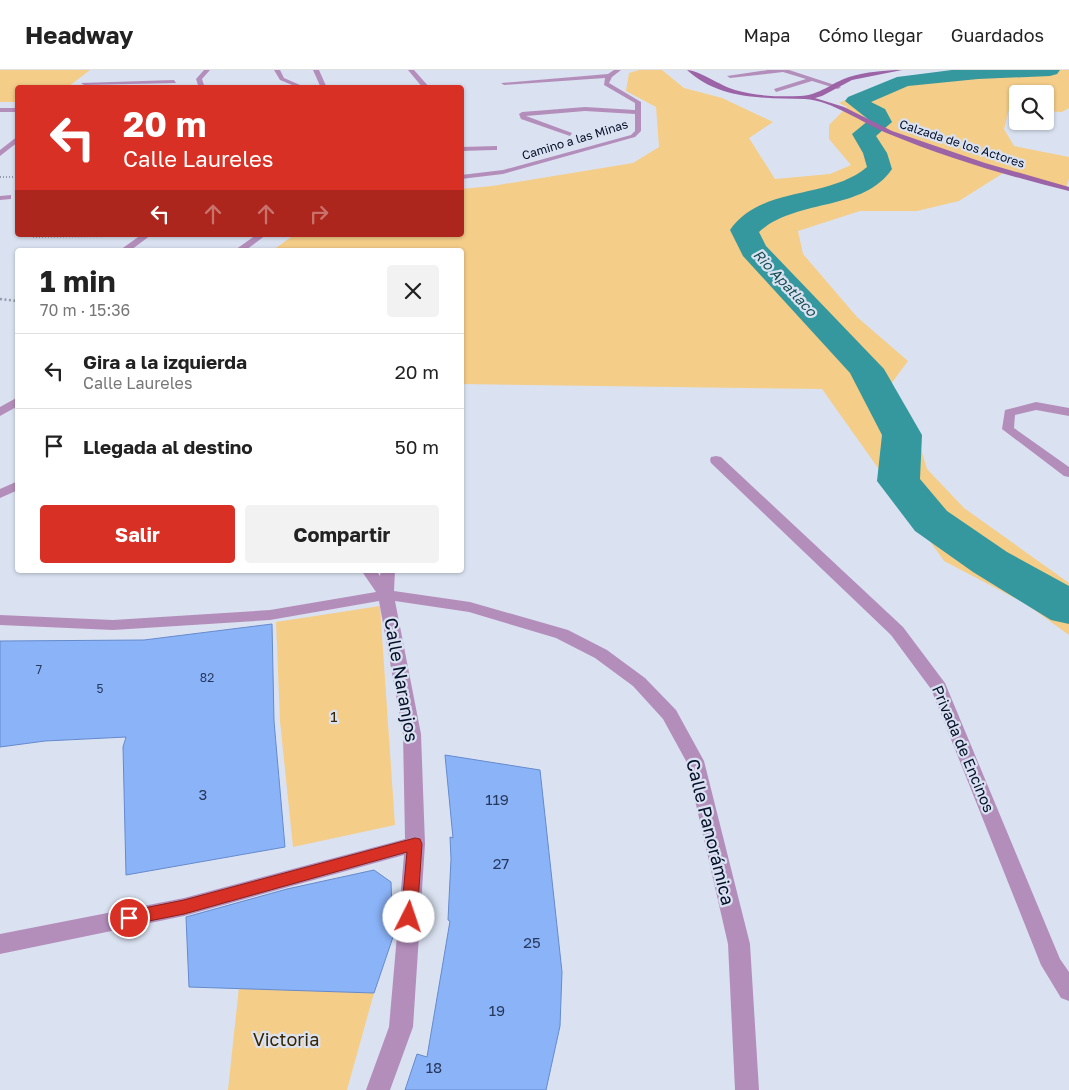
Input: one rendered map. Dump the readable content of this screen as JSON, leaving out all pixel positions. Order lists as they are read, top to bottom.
{
  "streets": {
    "main road": ["Calzada de los Actores"],
    "street": [
      "Camino a las Minas",
      "Calle Naranjos",
      "Privada de Encinos",
      "Calle Panorámica"
    ]
  },
  "crossings": [
    ["Calle Naranjos", "Calle Panorámica"]
  ],
  "water": ["Rio Apatlaco"],
  "parks": ["1", "Victoria"],
  "house_numbers": [
    "7",
    "82",
    "5",
    "3",
    "119",
    "27",
    "25",
    "19",
    "18"
  ],
  "page": {
    "header": "Headway",
    "nav": ["Mapa", "Cómo llegar", "Guardados"],
    "turn": ["20 m", "Calle Laureles"],
    "heading": ["1 min", "70 m · 15:36"],
    "list": [
      {
        "name": "Gira a la izquierda",
        "note": "Calle Laureles",
        "value": "20 m"
      },
      {
        "name": "Llegada al destino",
        "value": "50 m"
      }
    ],
    "buttons": ["Salir", "Compartir"]
  }
}
